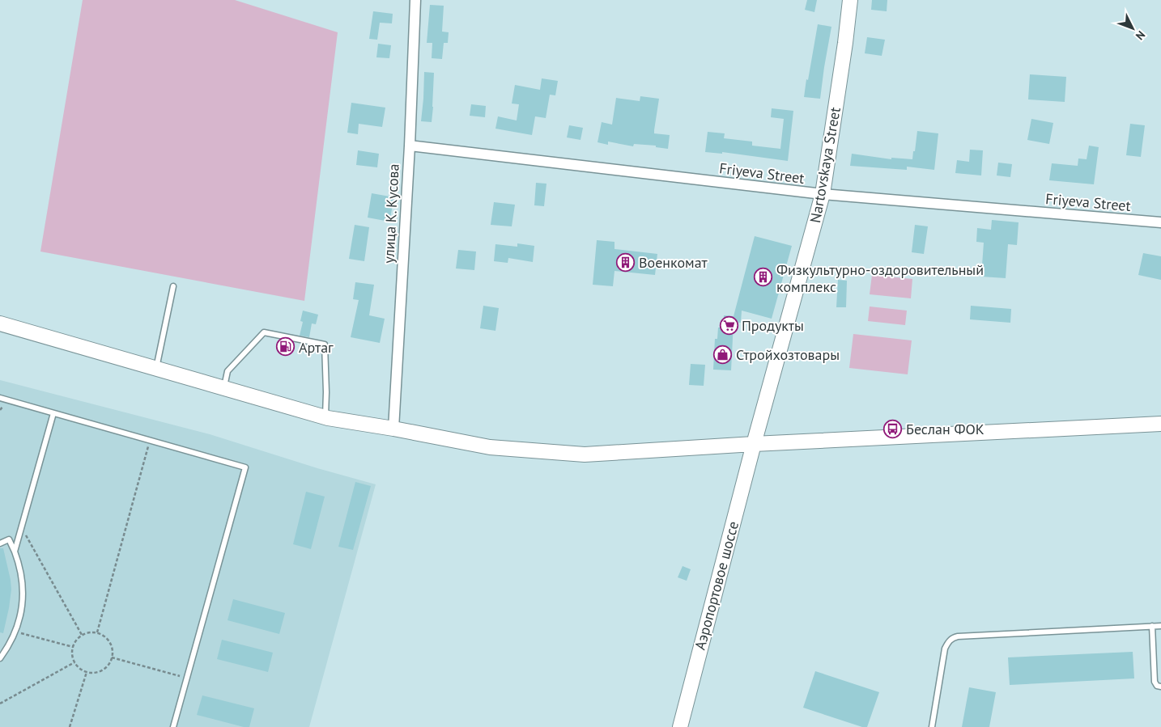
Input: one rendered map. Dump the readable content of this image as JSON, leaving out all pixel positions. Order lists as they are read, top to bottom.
{
  "streets": {
    "main road": ["Nartovskaya Street", "Аэропортовое шоссе"],
    "street": ["Friyeva Street", "улица К. Кусова"]
  },
  "crossings": [
    ["Nartovskaya Street", "Friyeva Street"],
    ["Nartovskaya Street", "Аэропортовое шоссе"],
    ["Friyeva Street", "улица К. Кусова"]
  ],
  "places": {
    "building": ["Военкомат", "Физкультурно-оздоровительный комплекс"],
    "supermarket": ["Продукты"],
    "fuel station": ["Артаг"],
    "shop": ["Стройхозтовары"],
    "bus stop": ["Беслан ФОК"]
  },
  "north": "bottom right"
}
